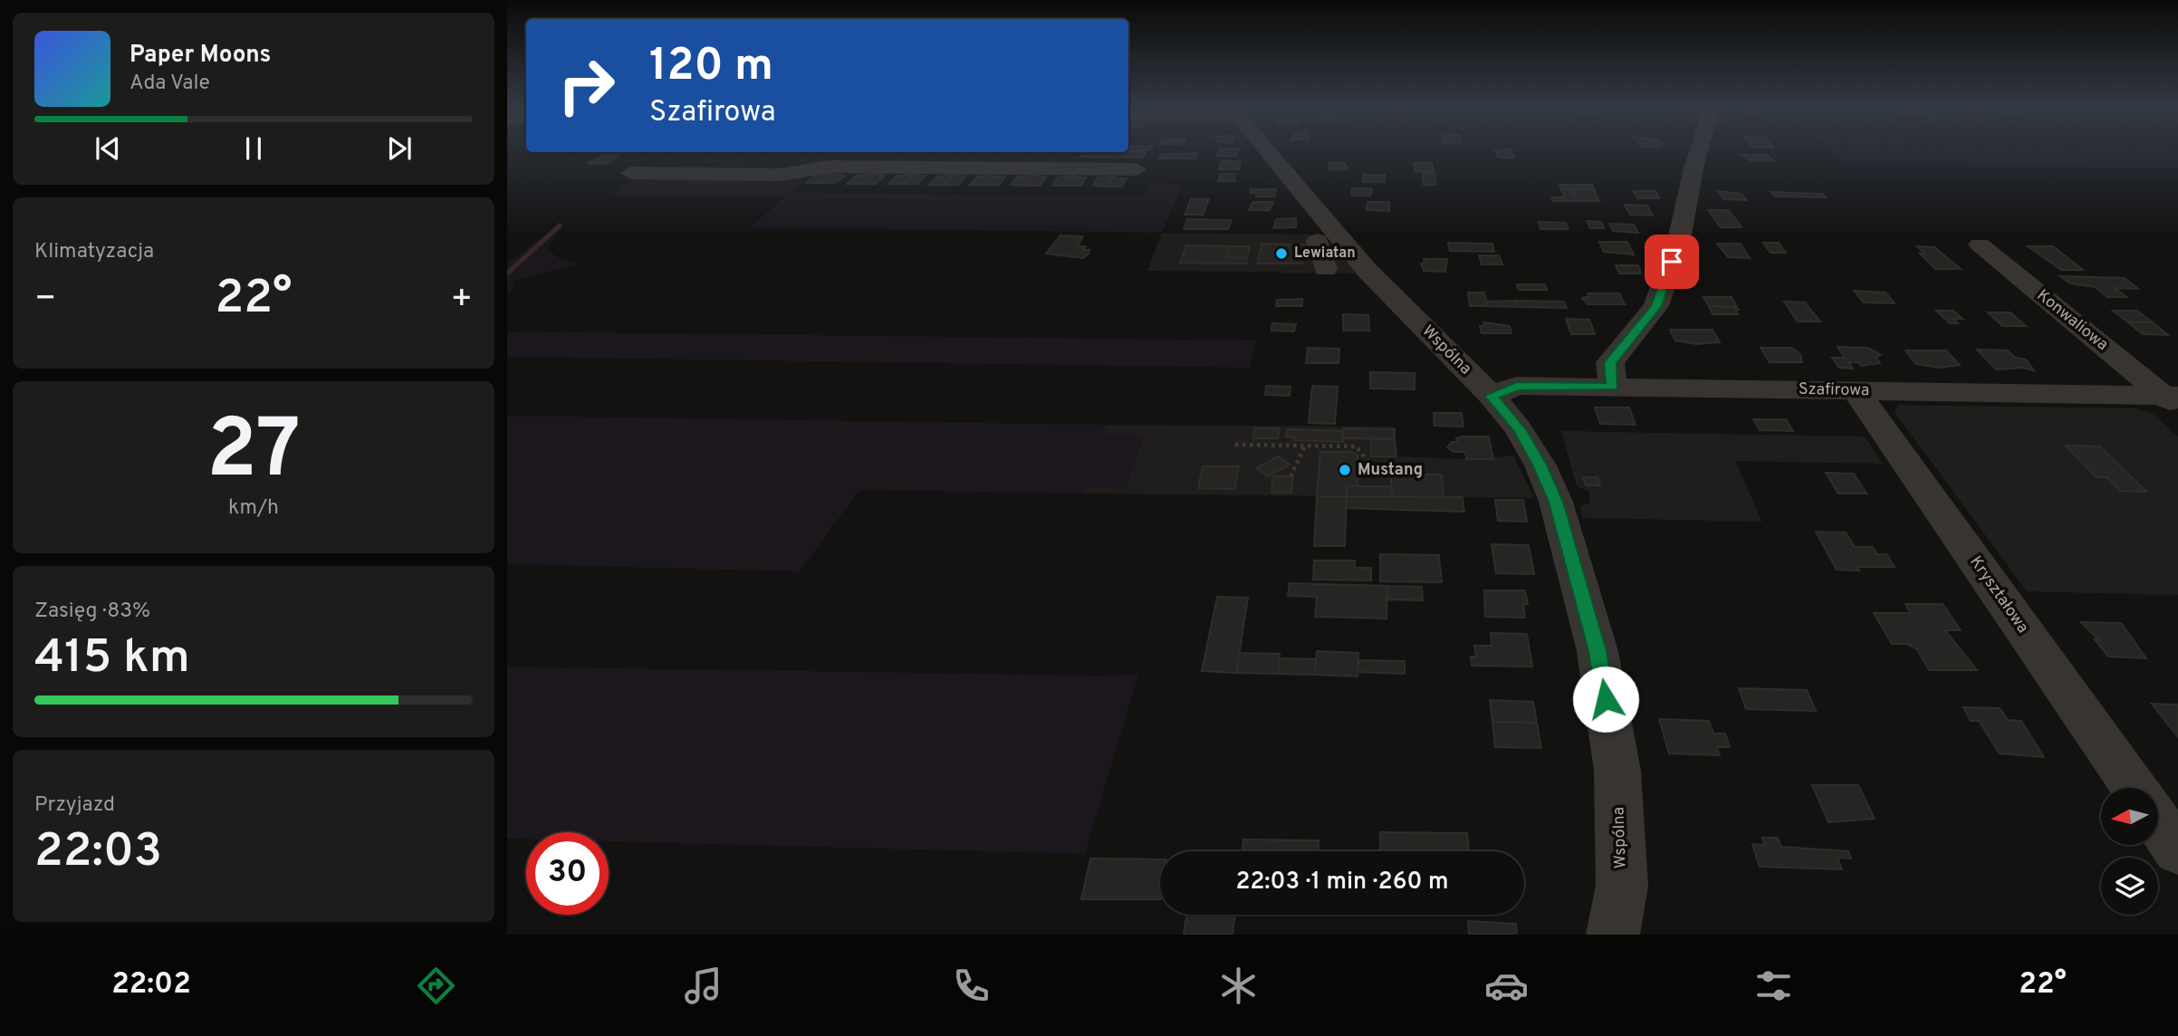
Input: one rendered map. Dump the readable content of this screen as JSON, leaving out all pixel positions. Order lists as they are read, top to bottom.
{
  "streets": {
    "street": [
      "Konwaliowa",
      "Wspólna",
      "Szafirowa",
      "Kryształowa"
    ]
  },
  "crossings": [
    ["Konwaliowa", "Szafirowa"],
    ["Wspólna", "Szafirowa"],
    ["Szafirowa", "Kryształowa"]
  ],
  "places": ["Lewiatan", "Mustang"],
  "north": "left",
  "page": {
    "turn": ["120 m", "Szafirowa"],
    "song": ["Paper Moons", "Ada Vale"],
    "tile": [
      "Klimatyzacja",
      ["27", "km/h"],
      ["Zasięg · 83%", "415 km"],
      ["Przyjazd", "22:03"]
    ],
    "heat": ["−", "22°", "+"],
    "limit": "30",
    "trip": "22:03 · 1 min · 260 m",
    "tabs": ["22:02", "22°"]
  }
}
